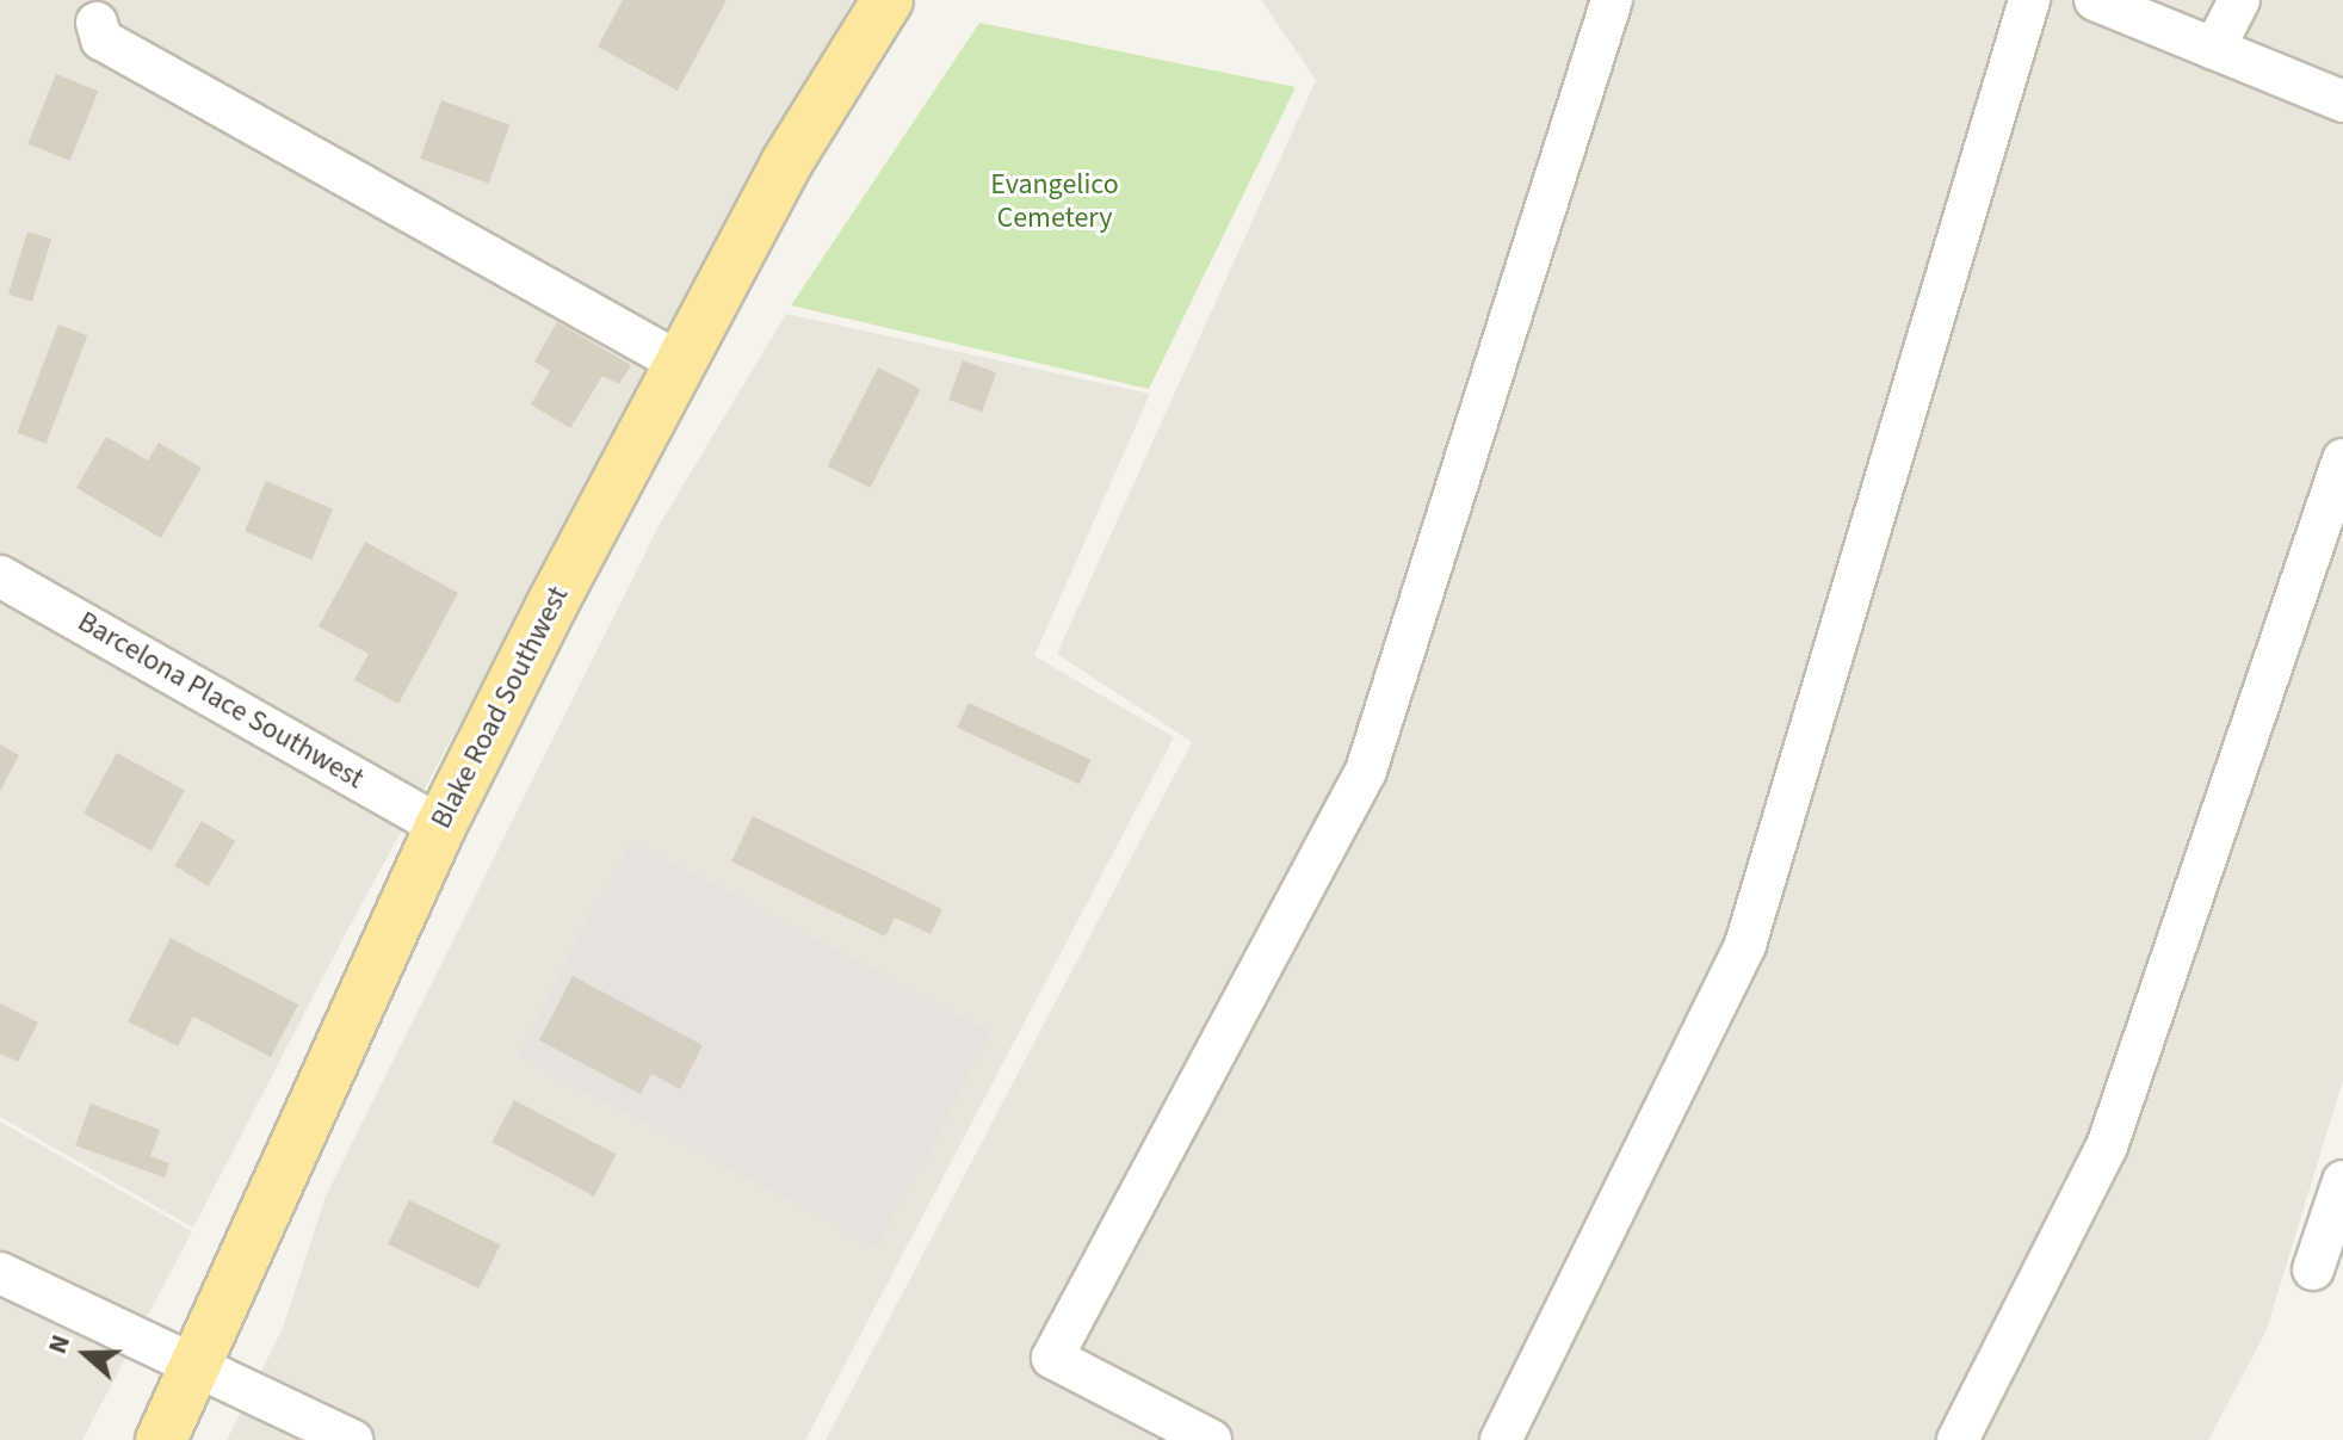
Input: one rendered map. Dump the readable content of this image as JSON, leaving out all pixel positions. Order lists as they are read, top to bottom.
{
  "streets": {
    "main road": ["Blake Road Southwest"],
    "street": ["Barcelona Place Southwest"]
  },
  "crossings": [
    ["Barcelona Place Southwest", "Blake Road Southwest"]
  ],
  "parks": ["Evangelico Cemetery"],
  "north": "left"
}
